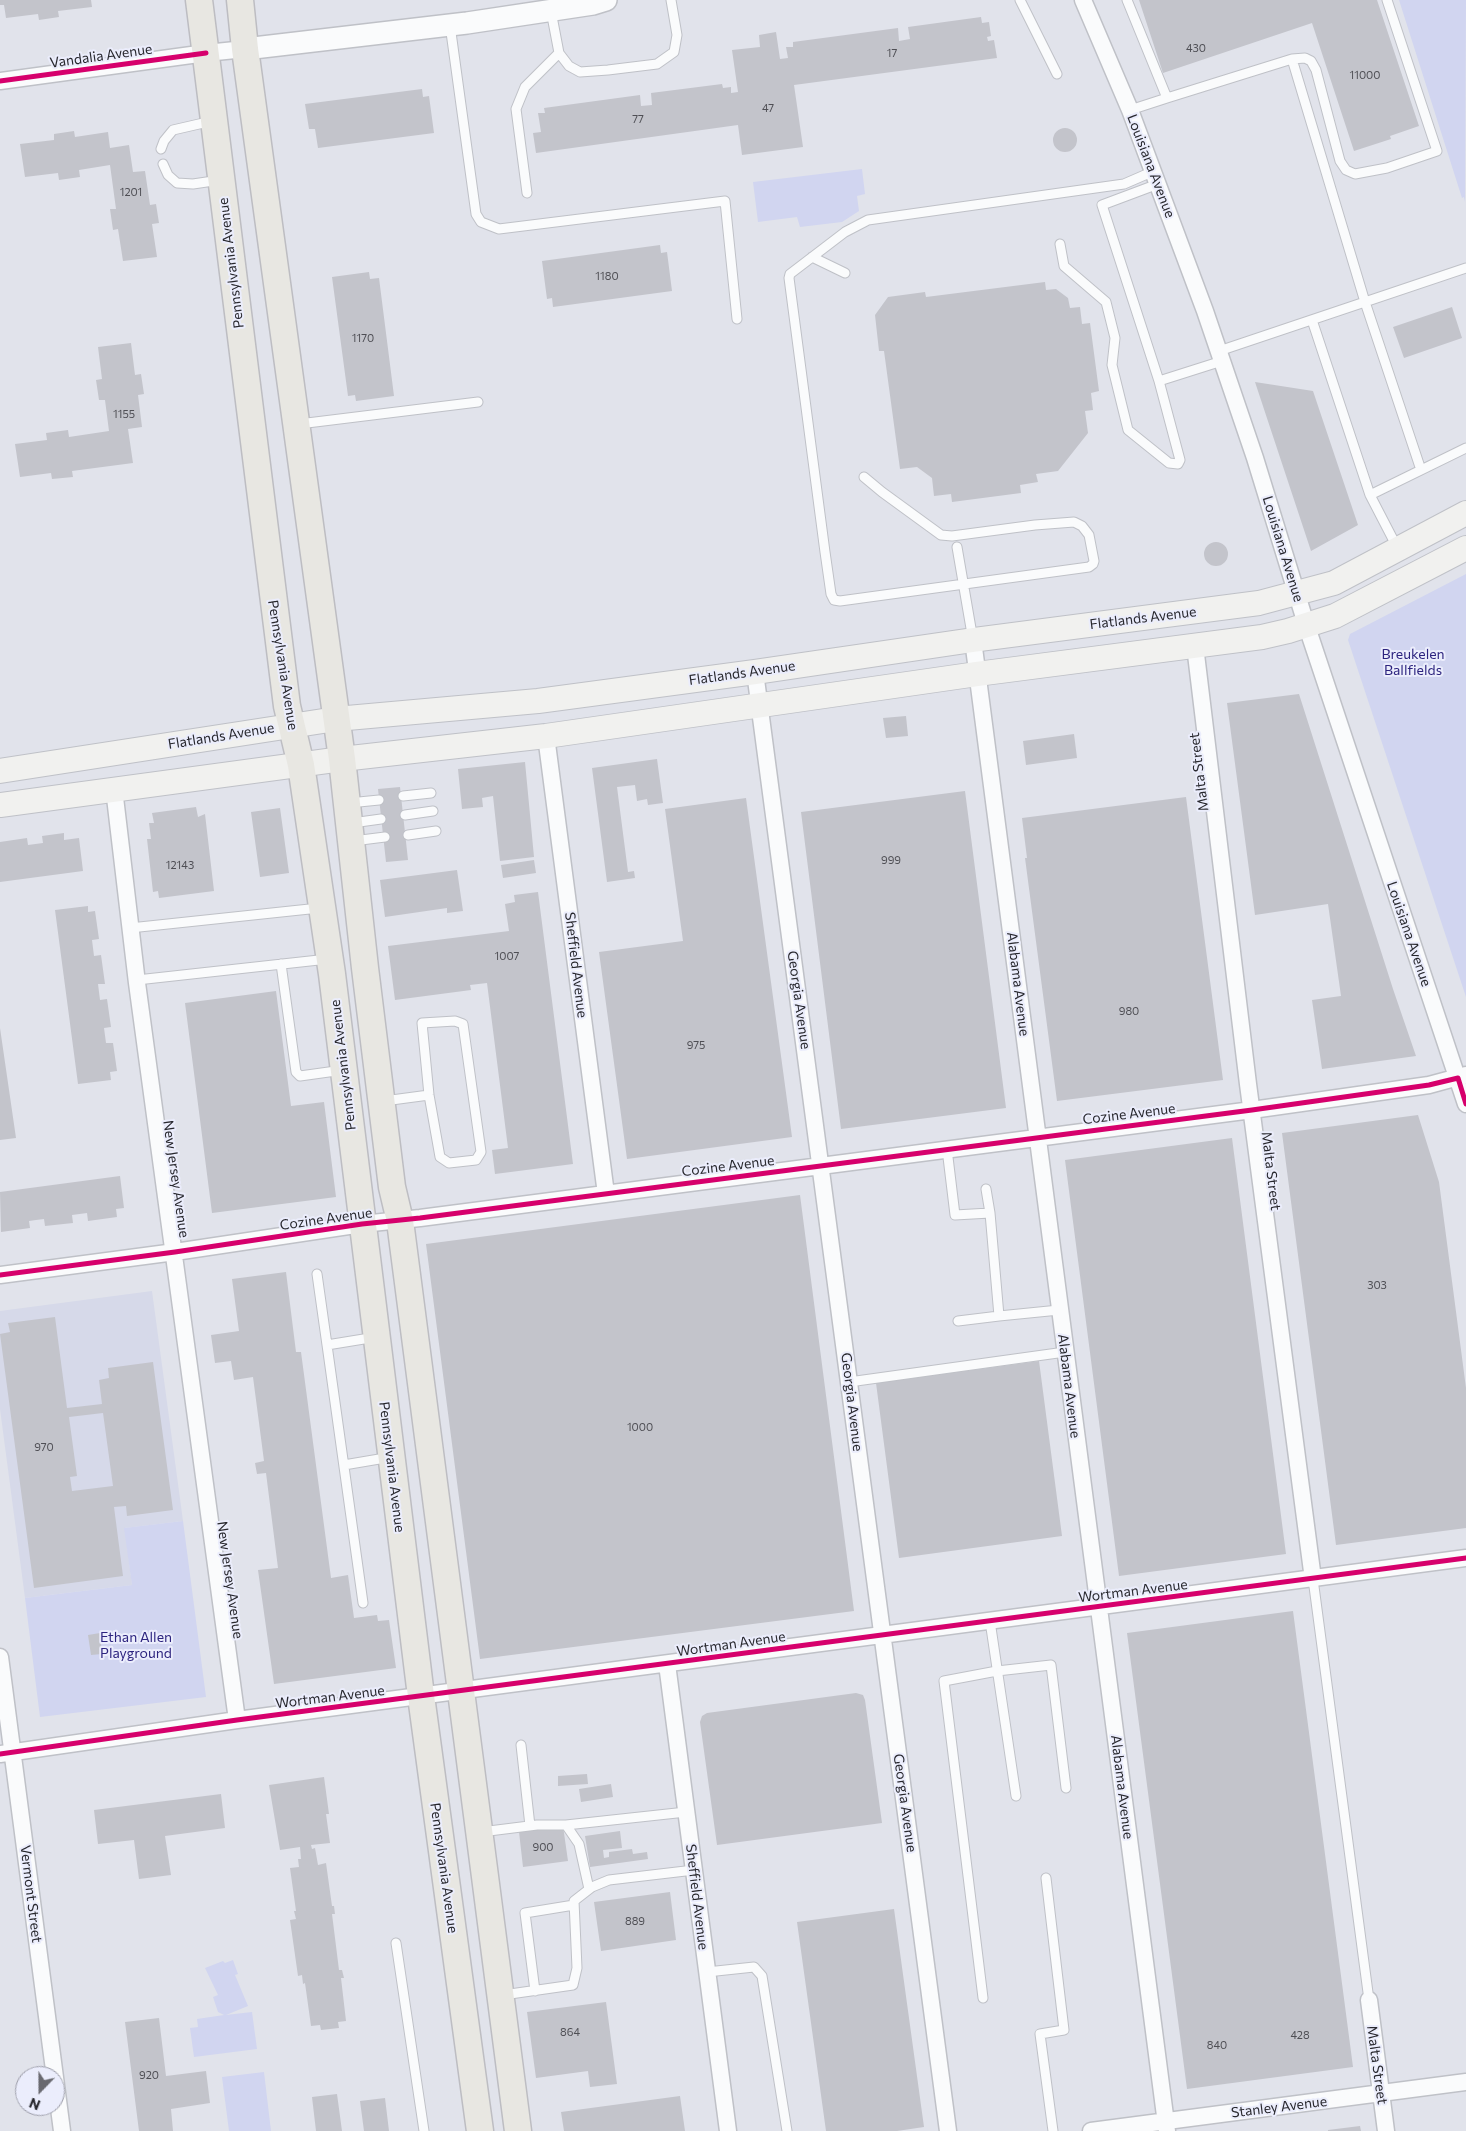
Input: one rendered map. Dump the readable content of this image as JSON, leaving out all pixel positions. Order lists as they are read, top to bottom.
{
  "streets": {
    "main road": ["Pennsylvania Avenue", "Flatlands Avenue"],
    "street": [
      "Vandalia Avenue",
      "Louisiana Avenue",
      "Malta Street",
      "Sheffield Avenue",
      "Alabama Avenue",
      "Georgia Avenue",
      "Cozine Avenue",
      "New Jersey Avenue",
      "Wortman Avenue",
      "Vermont Street",
      "Stanley Avenue"
    ]
  },
  "crossings": [
    ["Vandalia Avenue", "Pennsylvania Avenue"],
    ["Louisiana Avenue", "Flatlands Avenue"],
    ["Louisiana Avenue", "Cozine Avenue"],
    ["Pennsylvania Avenue", "Flatlands Avenue"],
    ["Pennsylvania Avenue", "Cozine Avenue"],
    ["Pennsylvania Avenue", "Wortman Avenue"],
    ["Flatlands Avenue", "Alabama Avenue"],
    ["Flatlands Avenue", "Georgia Avenue"],
    ["Malta Street", "Cozine Avenue"],
    ["Malta Street", "Wortman Avenue"],
    ["Malta Street", "Stanley Avenue"],
    ["Sheffield Avenue", "Cozine Avenue"],
    ["Sheffield Avenue", "Wortman Avenue"],
    ["Alabama Avenue", "Cozine Avenue"],
    ["Alabama Avenue", "Wortman Avenue"],
    ["Alabama Avenue", "Stanley Avenue"],
    ["Georgia Avenue", "Cozine Avenue"],
    ["Georgia Avenue", "Wortman Avenue"],
    ["Cozine Avenue", "New Jersey Avenue"],
    ["New Jersey Avenue", "Wortman Avenue"],
    ["Wortman Avenue", "Vermont Street"]
  ],
  "parks": ["Breukelen Ballfields", "Ethan Allen Playground"],
  "house_numbers": [
    "430",
    "17",
    "11000",
    "47",
    "77",
    "1201",
    "1180",
    "1170",
    "1155",
    "999",
    "12143",
    "1007",
    "980",
    "975",
    "303",
    "1000",
    "970",
    "900",
    "889",
    "864",
    "428",
    "840",
    "920"
  ],
  "north": "bottom"
}
